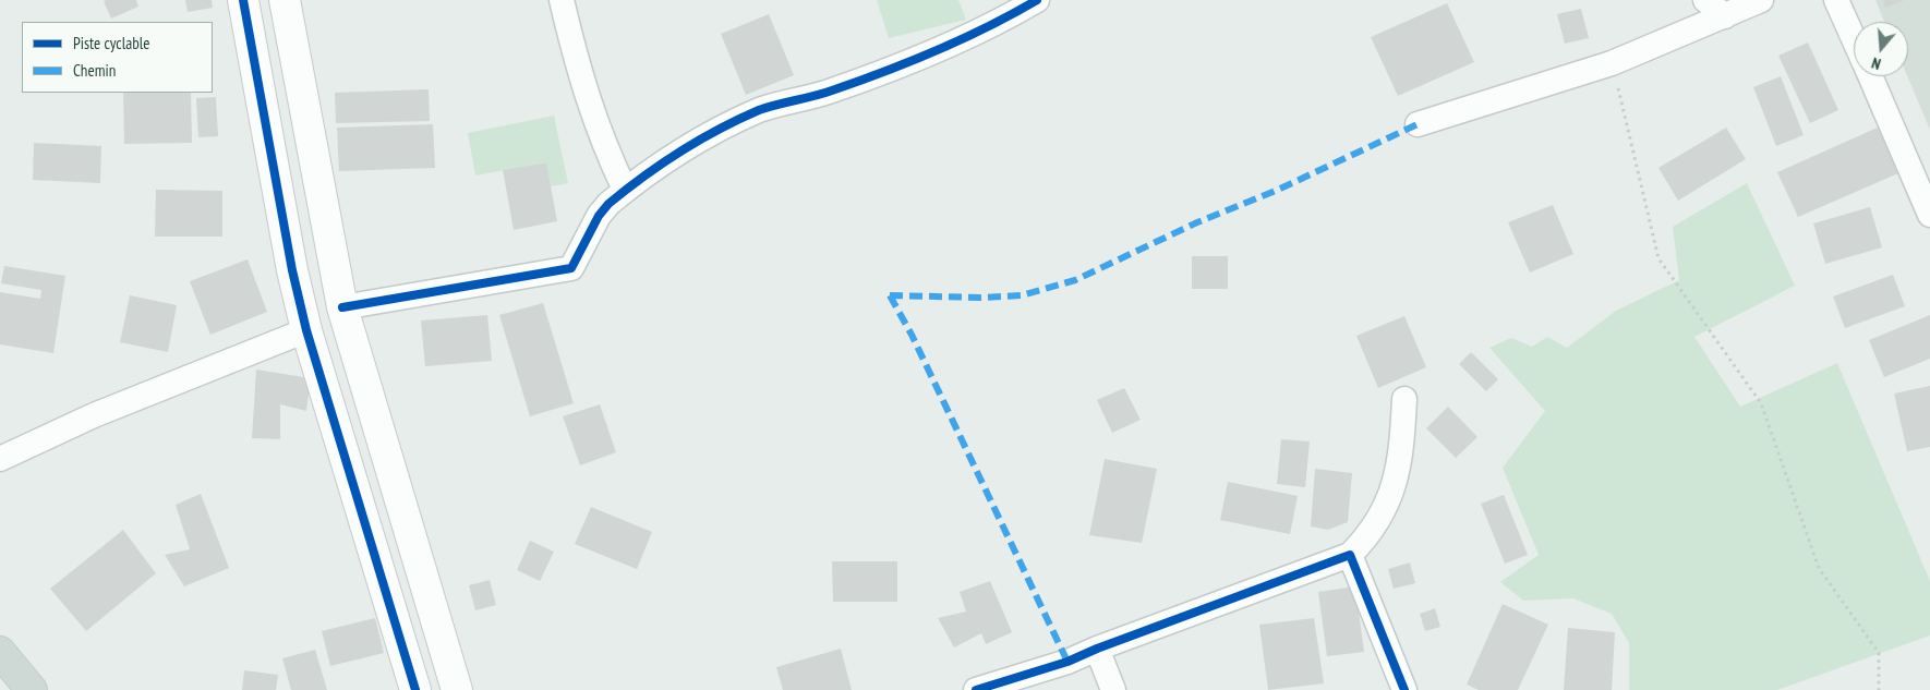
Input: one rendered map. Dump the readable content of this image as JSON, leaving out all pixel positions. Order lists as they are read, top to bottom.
{
  "legend": ["Piste cyclable", "Chemin"],
  "north": "bottom"
}
